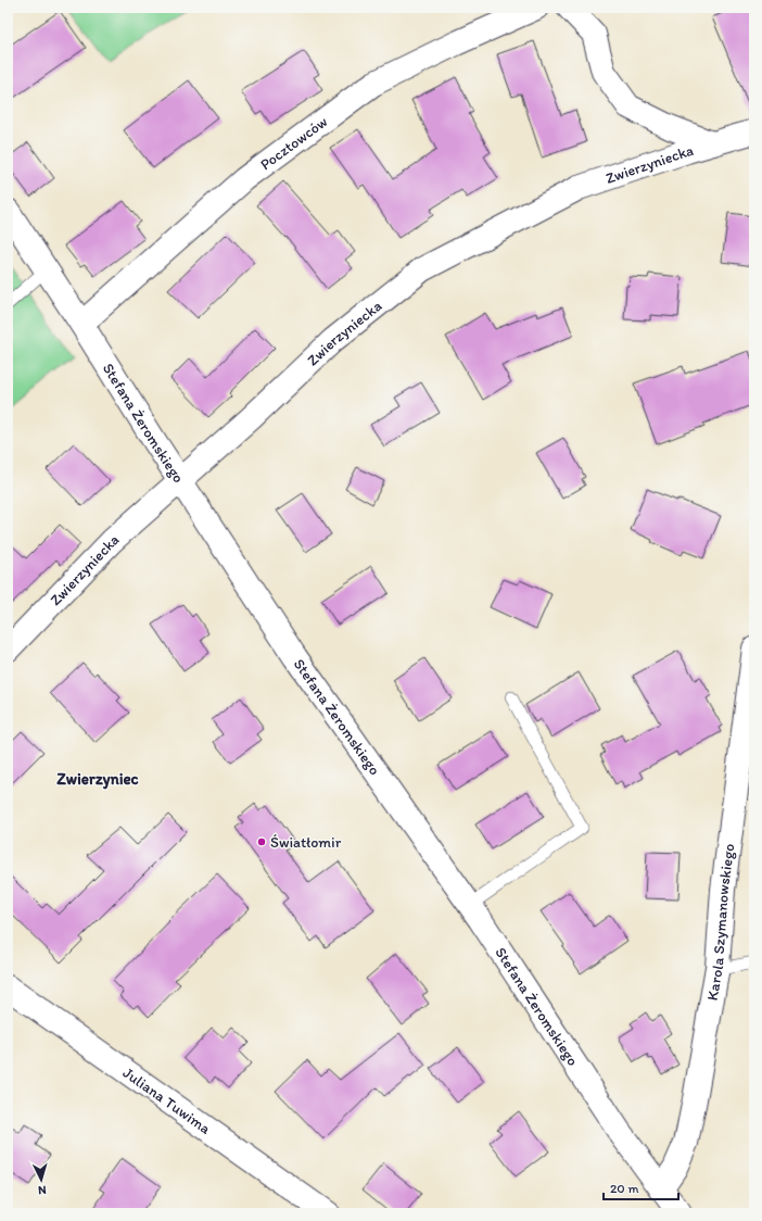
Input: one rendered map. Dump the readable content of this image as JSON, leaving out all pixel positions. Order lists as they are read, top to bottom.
{
  "streets": {
    "street": [
      "Pocztowców",
      "Zwierzyniecka",
      "Stefana Żeromskiego",
      "Karola Szymanowskiego",
      "Juliana Tuwima"
    ]
  },
  "crossings": [
    ["Pocztowców", "Stefana Żeromskiego"],
    ["Zwierzyniecka", "Stefana Żeromskiego"],
    ["Stefana Żeromskiego", "Karola Szymanowskiego"]
  ],
  "districts": ["Zwierzyniec"],
  "places": ["Światłomir"],
  "scale_bar": "20 m",
  "north": "bottom"
}
